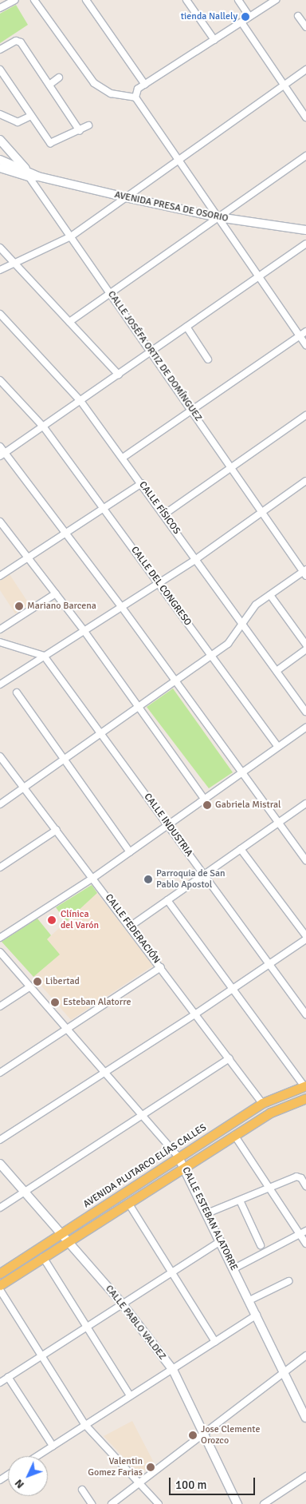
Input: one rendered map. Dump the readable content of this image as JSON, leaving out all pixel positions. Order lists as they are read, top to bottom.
{
  "streets": {
    "main road": ["AVENIDA PLUTARCO ELÍAS CALLES"],
    "street": [
      "AVENIDA PRESA DE OSORIO",
      "CALLE JOSÉFA ORTIZ DE DOMÍNGUEZ",
      "CALLE FÍSICOS",
      "CALLE DEL CONGRESO",
      "CALLE INDUSTRIA",
      "CALLE FEDERACIÓN",
      "CALLE ESTEBAN ALATORRE",
      "CALLE PABLO VALDEZ"
    ]
  },
  "crossings": [
    ["AVENIDA PRESA DE OSORIO", "CALLE JOSÉFA ORTIZ DE DOMÍNGUEZ"],
    ["CALLE FEDERACIÓN", "AVENIDA PLUTARCO ELÍAS CALLES"],
    ["AVENIDA PLUTARCO ELÍAS CALLES", "CALLE ESTEBAN ALATORRE"],
    ["AVENIDA PLUTARCO ELÍAS CALLES", "CALLE PABLO VALDEZ"]
  ],
  "places": [
    "tienda Nallely",
    "Mariano Barcena",
    "Gabriela Mistral",
    "Parroquia de San Pablo Apostol",
    "Clínica del Varón",
    "Libertad",
    "Esteban Alatorre",
    "Jose Clemente Orozco",
    "Valentin Gomez Farias"
  ],
  "scale_bar": "100 m",
  "north": "bottom left"
}
